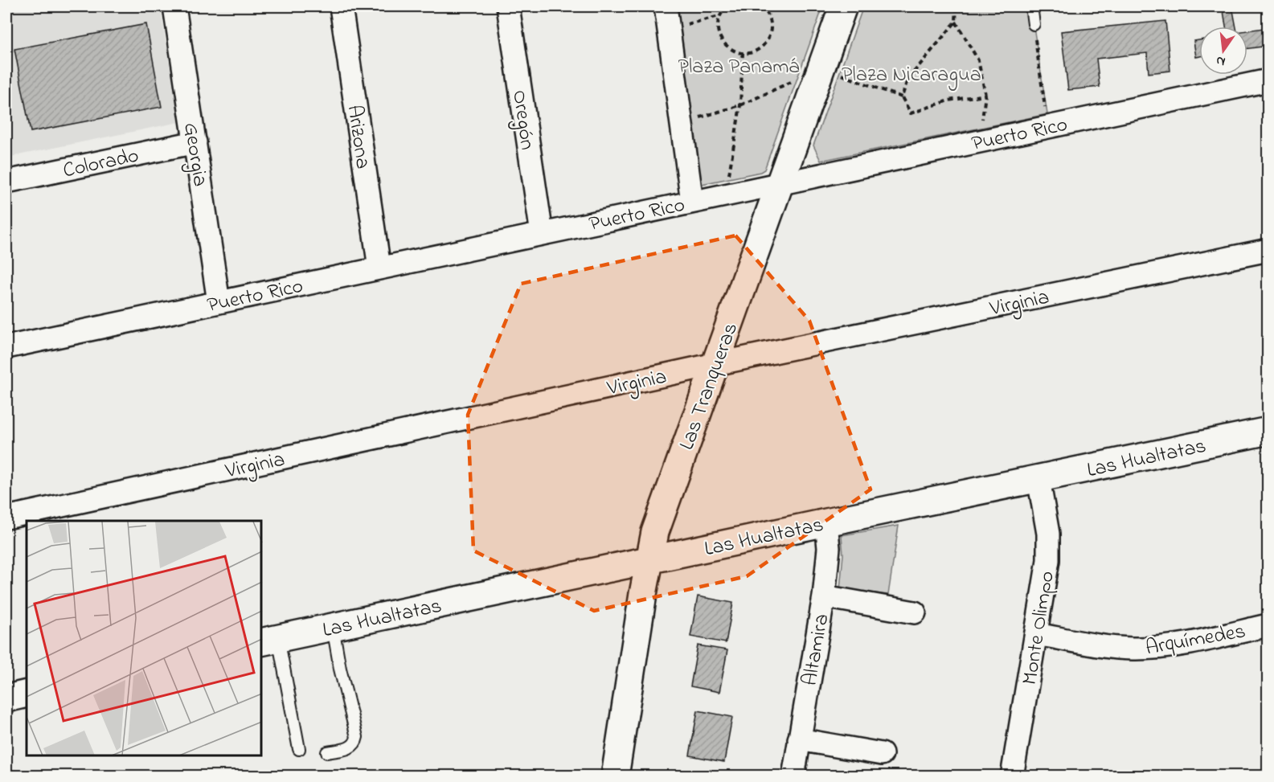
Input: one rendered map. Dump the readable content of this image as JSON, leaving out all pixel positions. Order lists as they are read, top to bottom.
{
  "streets": {
    "street": [
      "Oregón",
      "Puerto Rico",
      "Arizona",
      "Georgia",
      "Colorado",
      "Virginia",
      "Las Tranqueras",
      "Las Hualtatas",
      "Monte Olimpo",
      "Arquímedes",
      "Altamira"
    ]
  },
  "crossings": [
    ["Oregón", "Puerto Rico"],
    ["Puerto Rico", "Arizona"],
    ["Puerto Rico", "Georgia"],
    ["Puerto Rico", "Las Tranqueras"],
    ["Georgia", "Colorado"],
    ["Virginia", "Las Tranqueras"],
    ["Las Tranqueras", "Las Hualtatas"],
    ["Las Hualtatas", "Monte Olimpo"],
    ["Las Hualtatas", "Altamira"],
    ["Monte Olimpo", "Arquímedes"]
  ],
  "parks": ["Plaza Panamá", "Plaza Nicaragua"],
  "north": "bottom"
}
